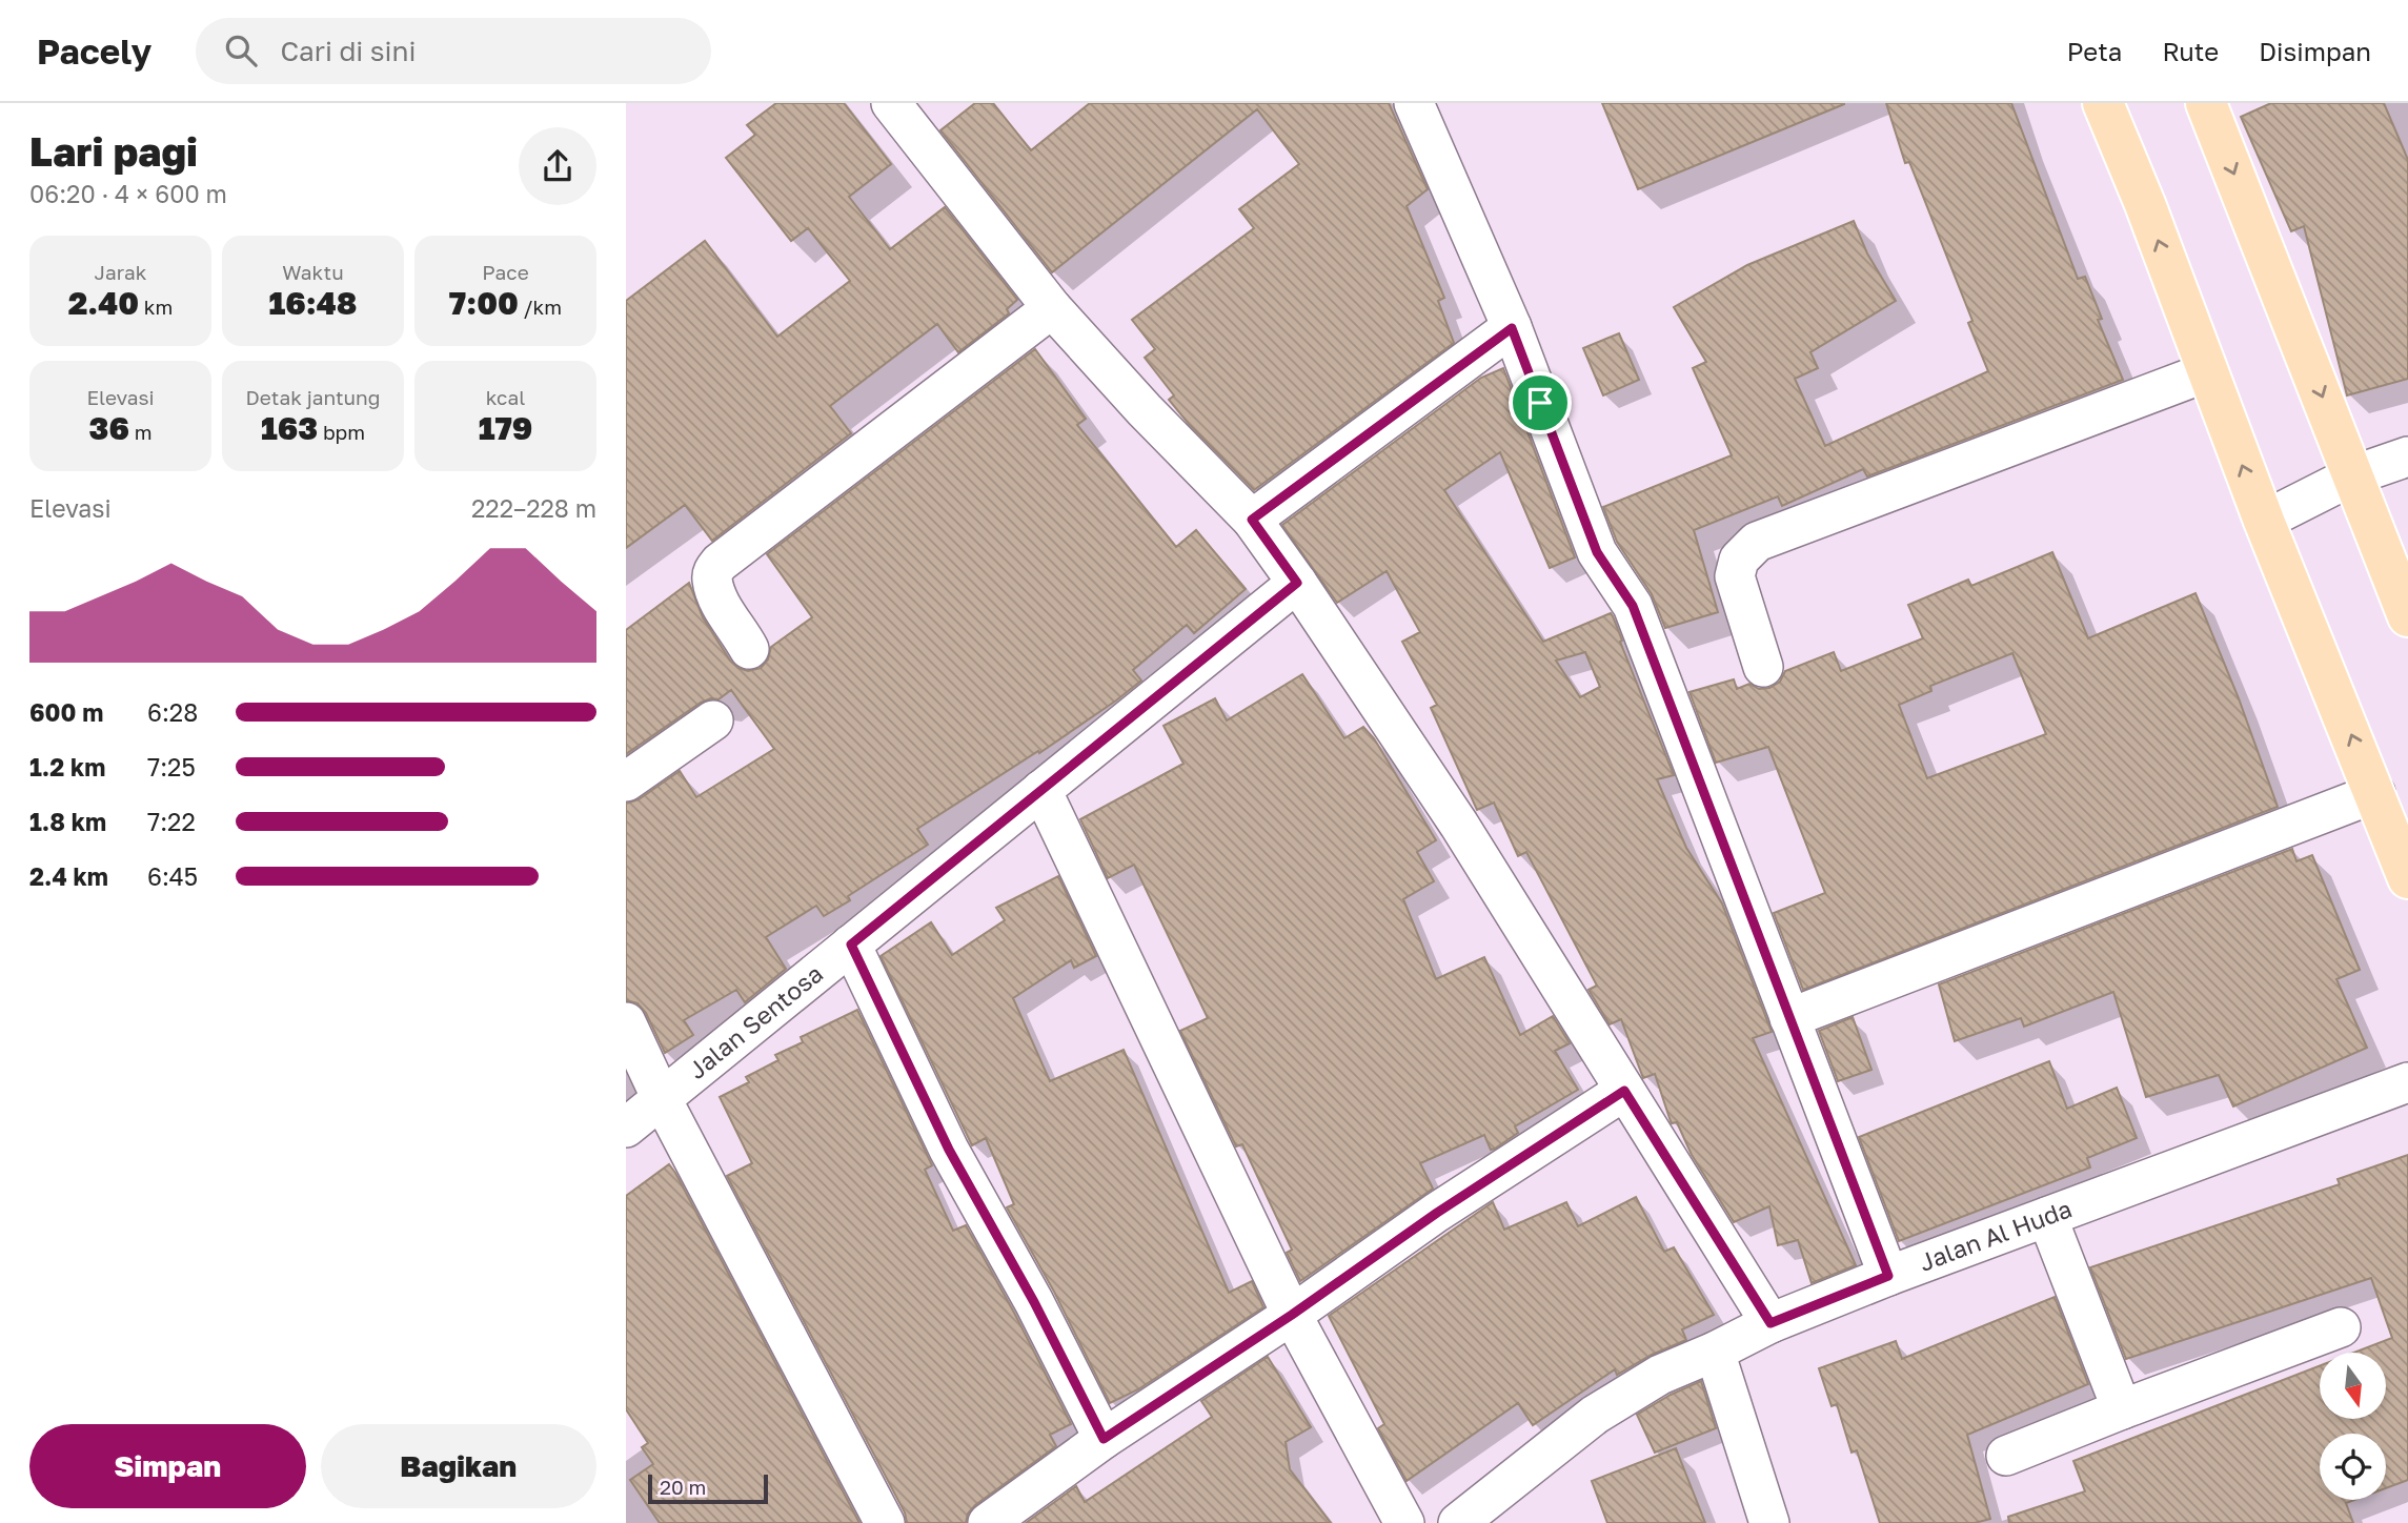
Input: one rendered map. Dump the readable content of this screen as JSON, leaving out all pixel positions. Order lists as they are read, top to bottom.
{
  "streets": {
    "street": ["Jalan Sentosa", "Jalan Al Huda"]
  },
  "scale_bar": "20 m",
  "north": "bottom",
  "page": {
    "header": "Pacely",
    "search": "Cari di sini",
    "nav": ["Peta", "Rute", "Disimpan"],
    "heading": ["Lari pagi", "06:20 · 4 × 600 m"],
    "stats": [
      ["Jarak", "2.40 km"],
      ["Waktu", "16:48"],
      ["Pace", "7:00 /km"],
      ["Elevasi", "36 m"],
      ["Detak jantung", "163 bpm"],
      ["kcal", "179"]
    ],
    "chart": ["Elevasi", "222–228 m"],
    "list": [
      {
        "name": "600 m",
        "note": "6:28"
      },
      {
        "name": "1.2 km",
        "note": "7:25"
      },
      {
        "name": "1.8 km",
        "note": "7:22"
      },
      {
        "name": "2.4 km",
        "note": "6:45"
      }
    ],
    "buttons": ["Simpan", "Bagikan"],
    "scale": "20 m"
  }
}
